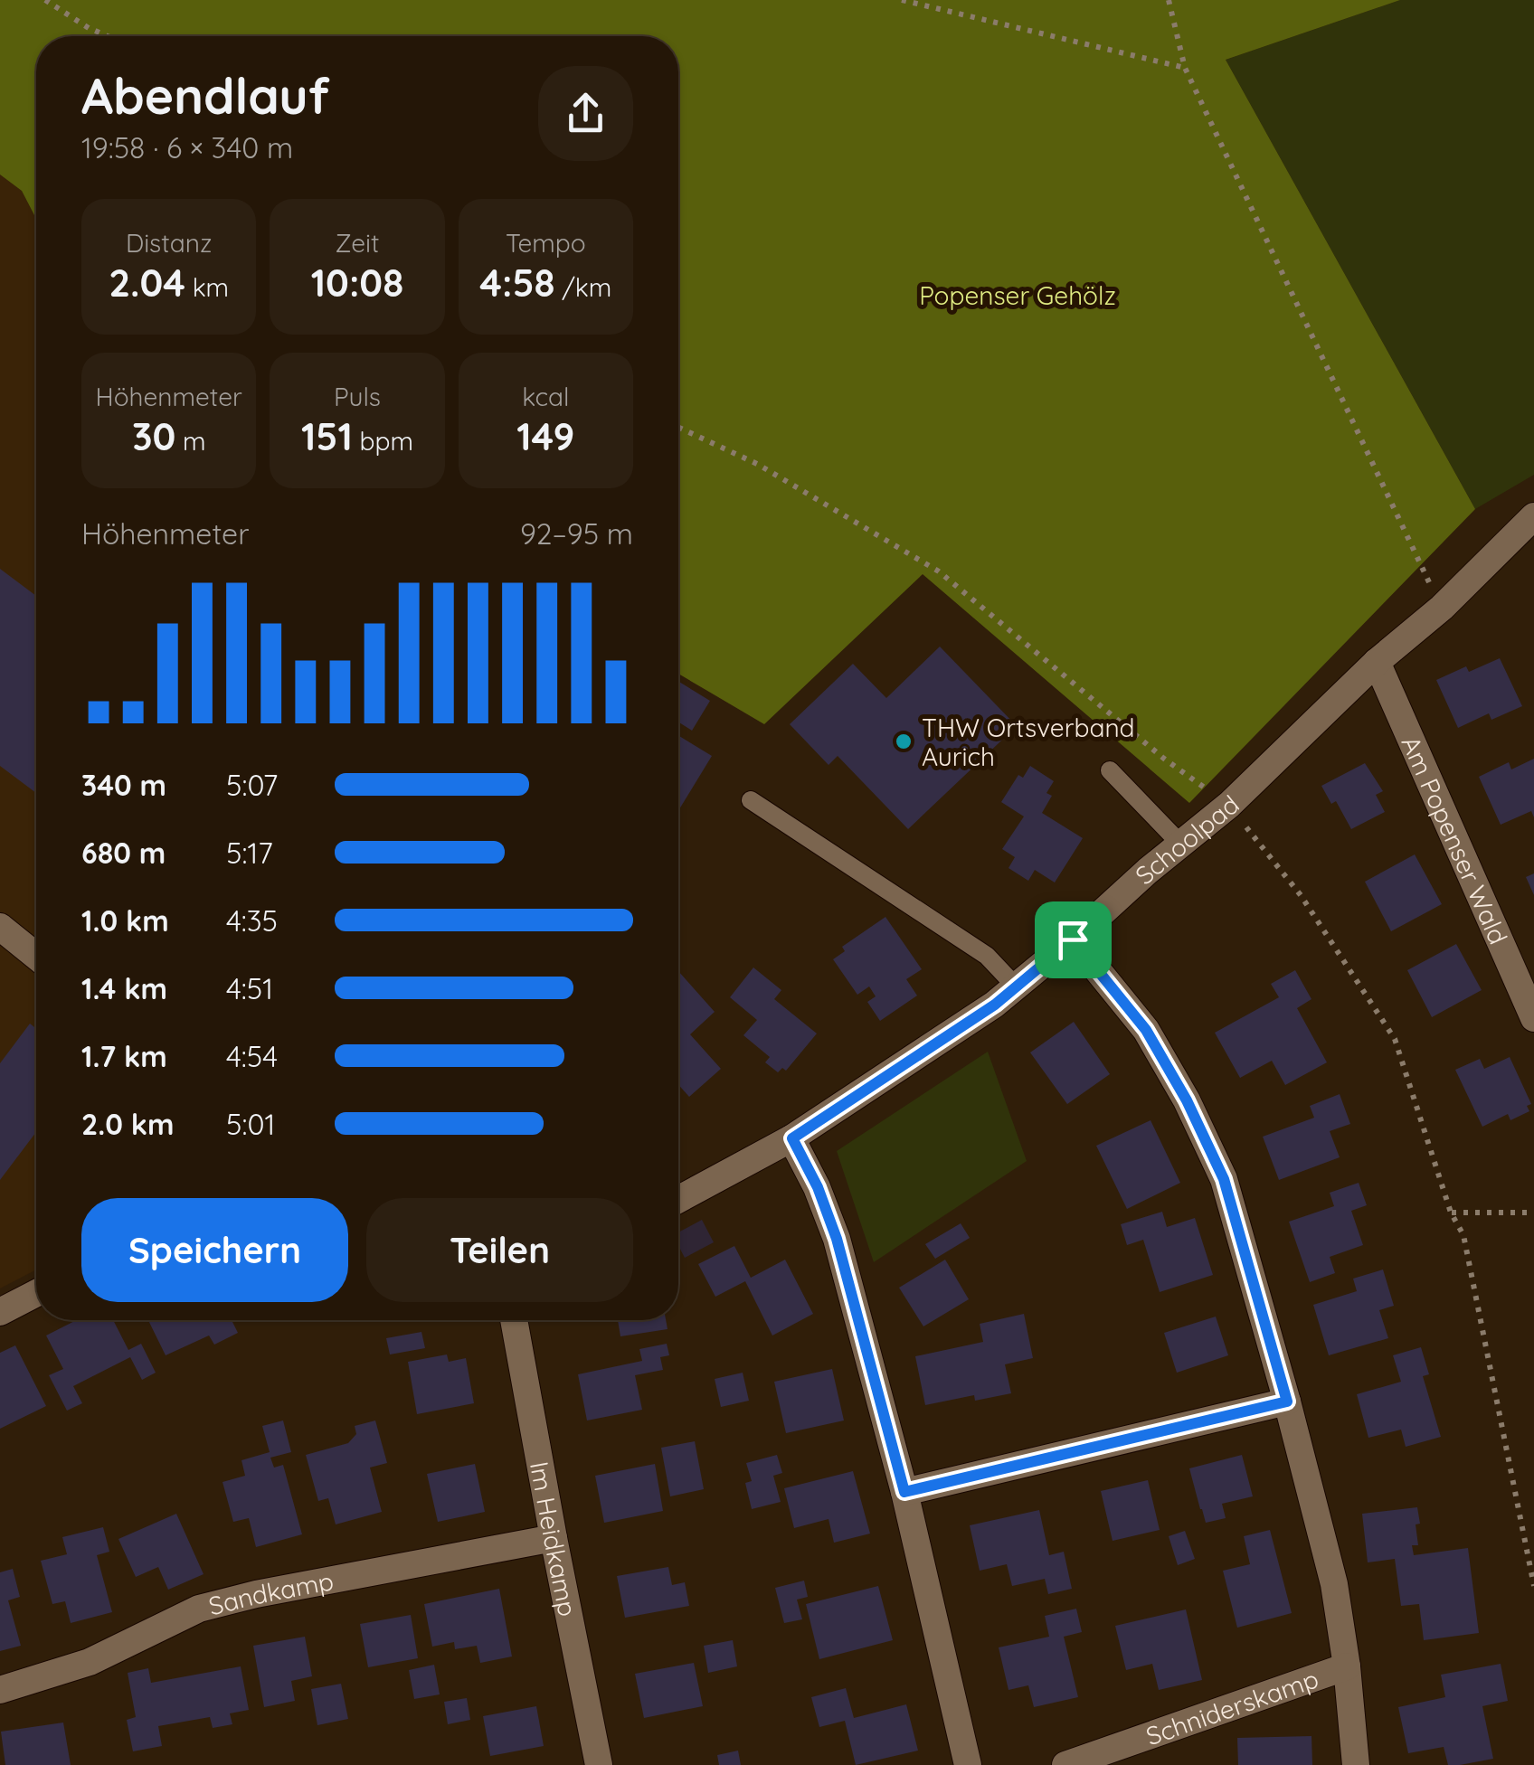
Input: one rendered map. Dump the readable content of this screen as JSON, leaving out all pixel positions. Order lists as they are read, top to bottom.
{
  "streets": {
    "street": [
      "Schoolpad",
      "Am Popenser Wald",
      "Im Heidkamp",
      "Sandkamp",
      "Schniderskamp"
    ]
  },
  "crossings": [
    ["Schoolpad", "Am Popenser Wald"],
    ["Schoolpad", "Schniderskamp"],
    ["Im Heidkamp", "Sandkamp"]
  ],
  "parks": ["Popenser Gehölz"],
  "places": ["THW Ortsverband Aurich"],
  "page": {
    "heading": ["Abendlauf", "19:58 · 6 × 340 m"],
    "stats": [
      ["Distanz", "2.04 km"],
      ["Zeit", "10:08"],
      ["Tempo", "4:58 /km"],
      ["Höhenmeter", "30 m"],
      ["Puls", "151 bpm"],
      ["kcal", "149"]
    ],
    "chart": ["Höhenmeter", "92–95 m"],
    "list": [
      {
        "name": "340 m",
        "note": "5:07"
      },
      {
        "name": "680 m",
        "note": "5:17"
      },
      {
        "name": "1.0 km",
        "note": "4:35"
      },
      {
        "name": "1.4 km",
        "note": "4:51"
      },
      {
        "name": "1.7 km",
        "note": "4:54"
      },
      {
        "name": "2.0 km",
        "note": "5:01"
      }
    ],
    "buttons": ["Speichern", "Teilen"]
  }
}
